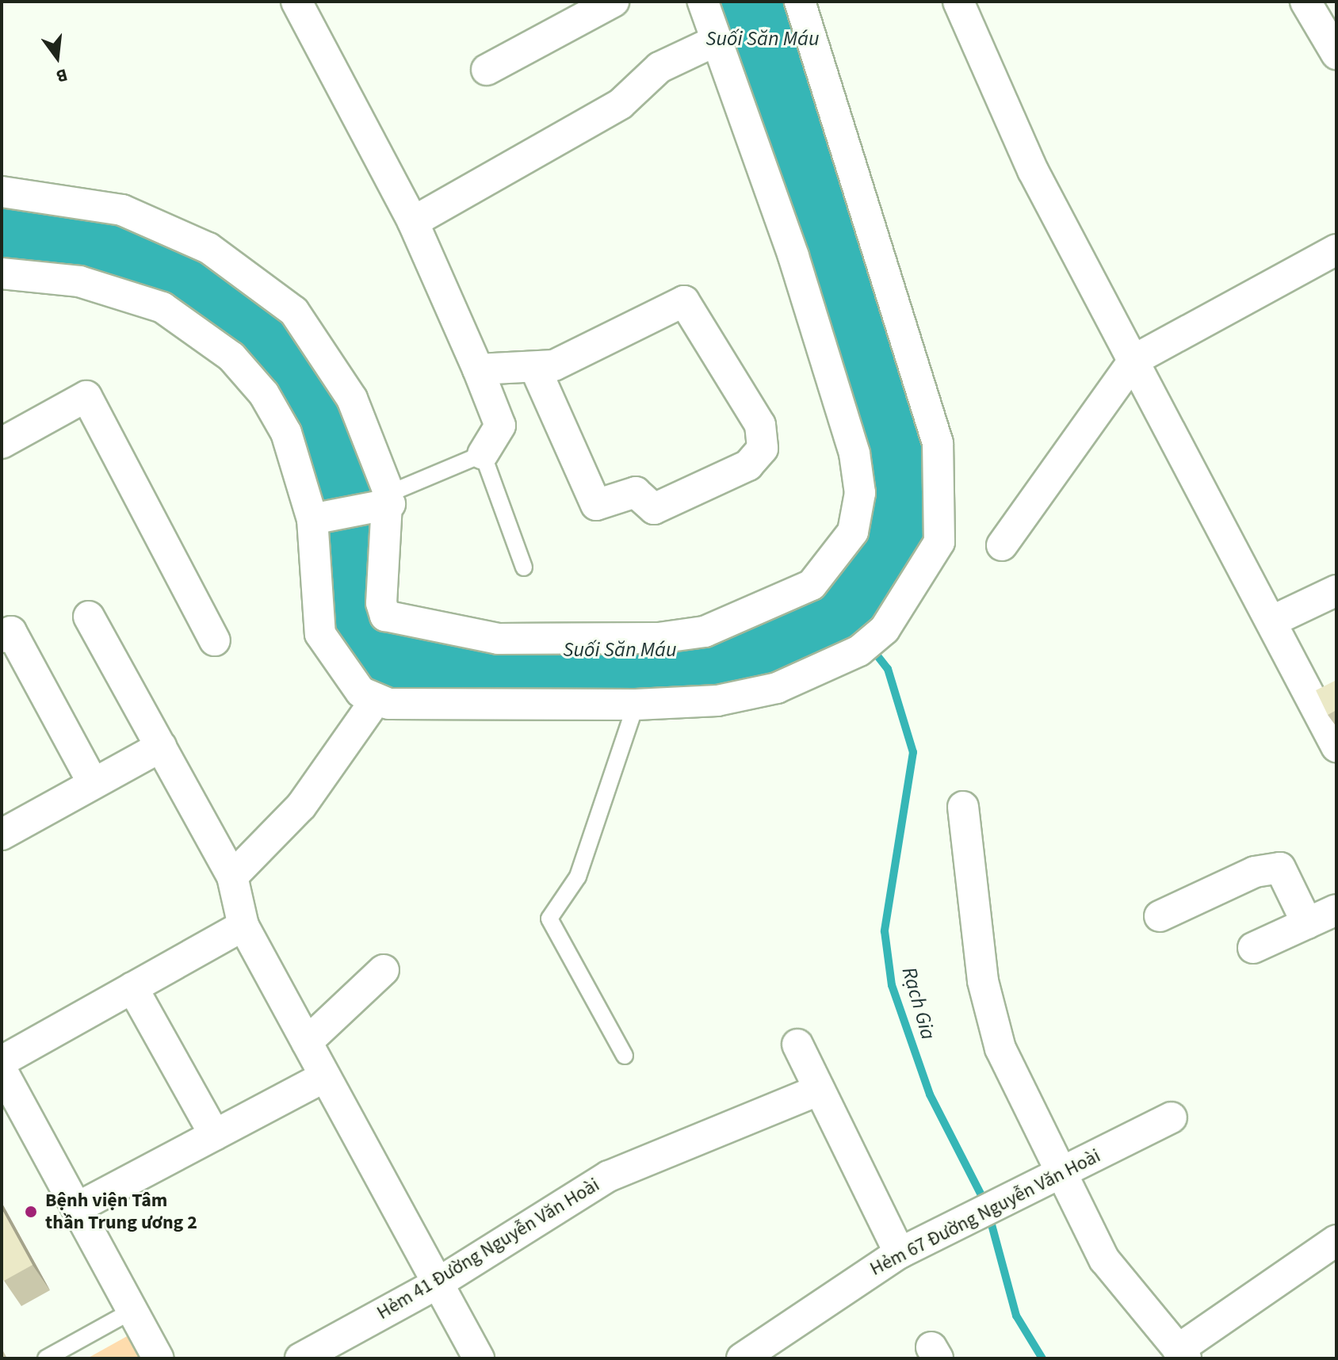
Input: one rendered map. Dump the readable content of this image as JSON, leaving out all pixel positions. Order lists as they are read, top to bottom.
{
  "streets": {
    "street": ["Hẻm 67 Đường Nguyễn Văn Hoài", "Hẻm 41 Đường Nguyễn Văn Hoài"]
  },
  "water": ["Suối Săn Máu", "Rạch Gia"],
  "places": ["Bệnh viện Tâm thần Trung ương 2"],
  "north": "bottom"
}
